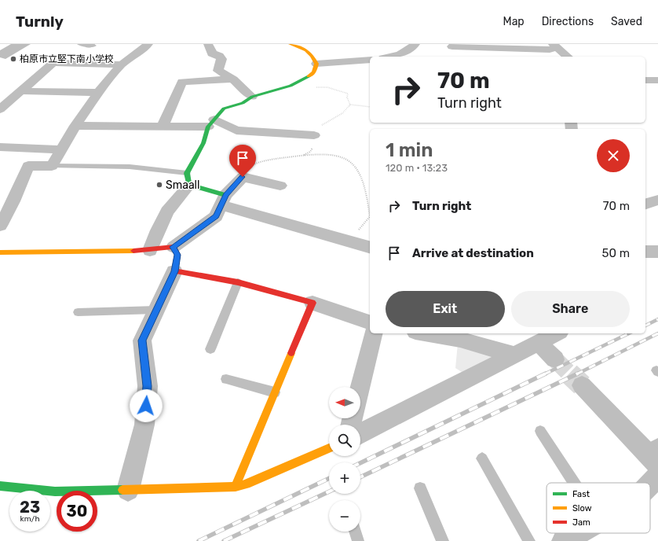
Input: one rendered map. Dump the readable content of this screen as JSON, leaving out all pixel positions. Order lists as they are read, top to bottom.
{
  "places": ["柏原市立堅下南小学校", "Smaall"],
  "legend": ["Fast", "Slow", "Jam"],
  "north": "left",
  "page": {
    "header": "Turnly",
    "nav": ["Map", "Directions", "Saved"],
    "turn": ["70 m", "Turn right"],
    "heading": ["1 min", "120 m · 13:23"],
    "list": [
      {
        "name": "Turn right",
        "value": "70 m"
      },
      {
        "name": "Arrive at destination",
        "value": "50 m"
      }
    ],
    "buttons": ["Exit", "Share"],
    "map_buttons": ["+", "−"],
    "speed": "23 km/h",
    "limit": "30"
  }
}
